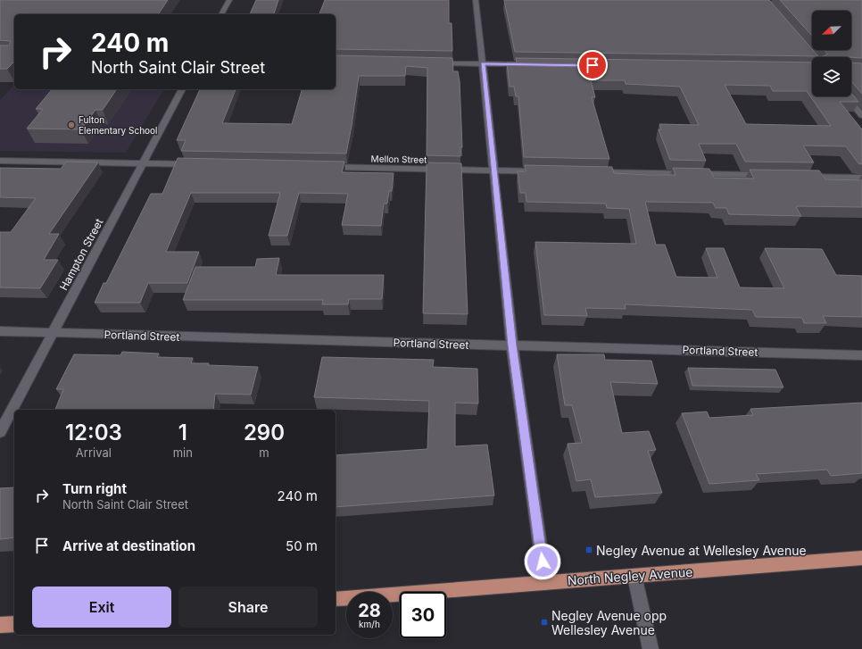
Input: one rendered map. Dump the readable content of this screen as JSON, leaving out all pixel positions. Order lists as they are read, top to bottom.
{
  "streets": {
    "main road": ["North Negley Avenue"],
    "street": ["Mellon Street", "Hampton Street", "Portland Street"]
  },
  "crossings": [
    ["Hampton Street", "Portland Street"]
  ],
  "places": {
    "other": ["Fulton Elementary School"],
    "transit": ["Negley Avenue at Wellesley Avenue", "Negley Avenue opp Wellesley Avenue"]
  },
  "north": "bottom left",
  "page": {
    "turn": ["240 m", "North Saint Clair Street"],
    "eta": [
      "12:03",
      "Arrival",
      "1",
      "min",
      "290",
      "m"
    ],
    "list": [
      {
        "name": "Turn right",
        "note": "North Saint Clair Street",
        "value": "240 m"
      },
      {
        "name": "Arrive at destination",
        "value": "50 m"
      }
    ],
    "buttons": ["Exit", "Share"],
    "speed": "28 km/h",
    "limit": "30"
  }
}
